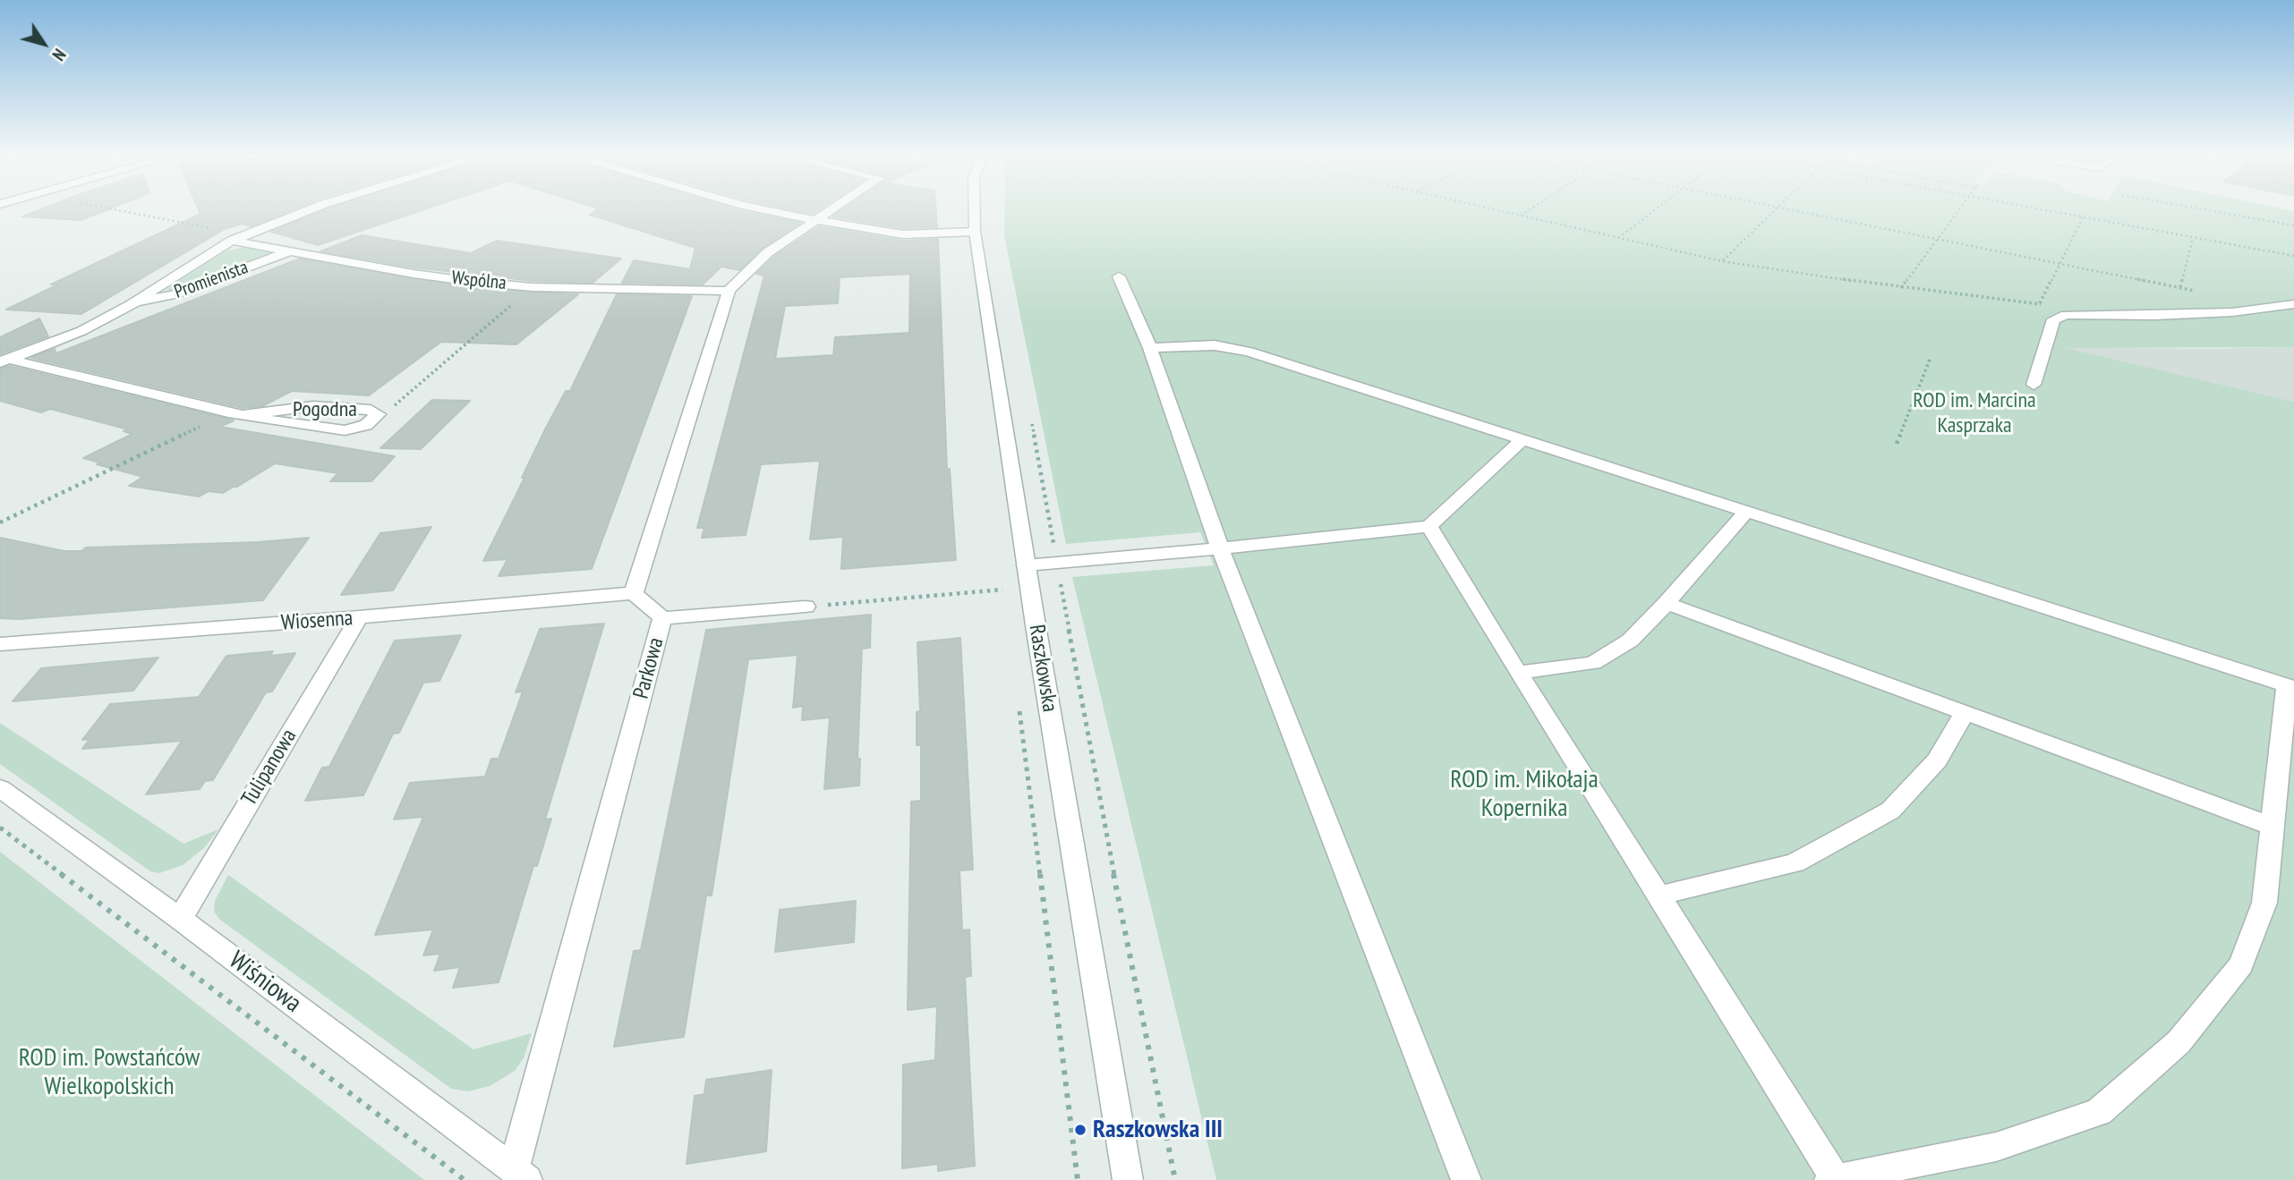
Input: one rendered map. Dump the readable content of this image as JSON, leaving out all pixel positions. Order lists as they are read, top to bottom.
{
  "streets": {
    "street": [
      "Promienista",
      "Wspólna",
      "Pogodna",
      "Wiosenna",
      "Parkowa",
      "Raszkowska",
      "Tulipanowa",
      "Wiśniowa"
    ]
  },
  "crossings": [
    ["Promienista", "Wspólna"],
    ["Promienista", "Pogodna"],
    ["Wiosenna", "Parkowa"],
    ["Wiosenna", "Tulipanowa"],
    ["Parkowa", "Wiśniowa"],
    ["Tulipanowa", "Wiśniowa"]
  ],
  "parks": ["ROD im. Marcina Kasprzaka", "ROD im. Mikołaja Kopernika", "ROD im. Powstańców Wielkopolskich"],
  "places": ["Raszkowska III"],
  "north": "bottom right"
}
